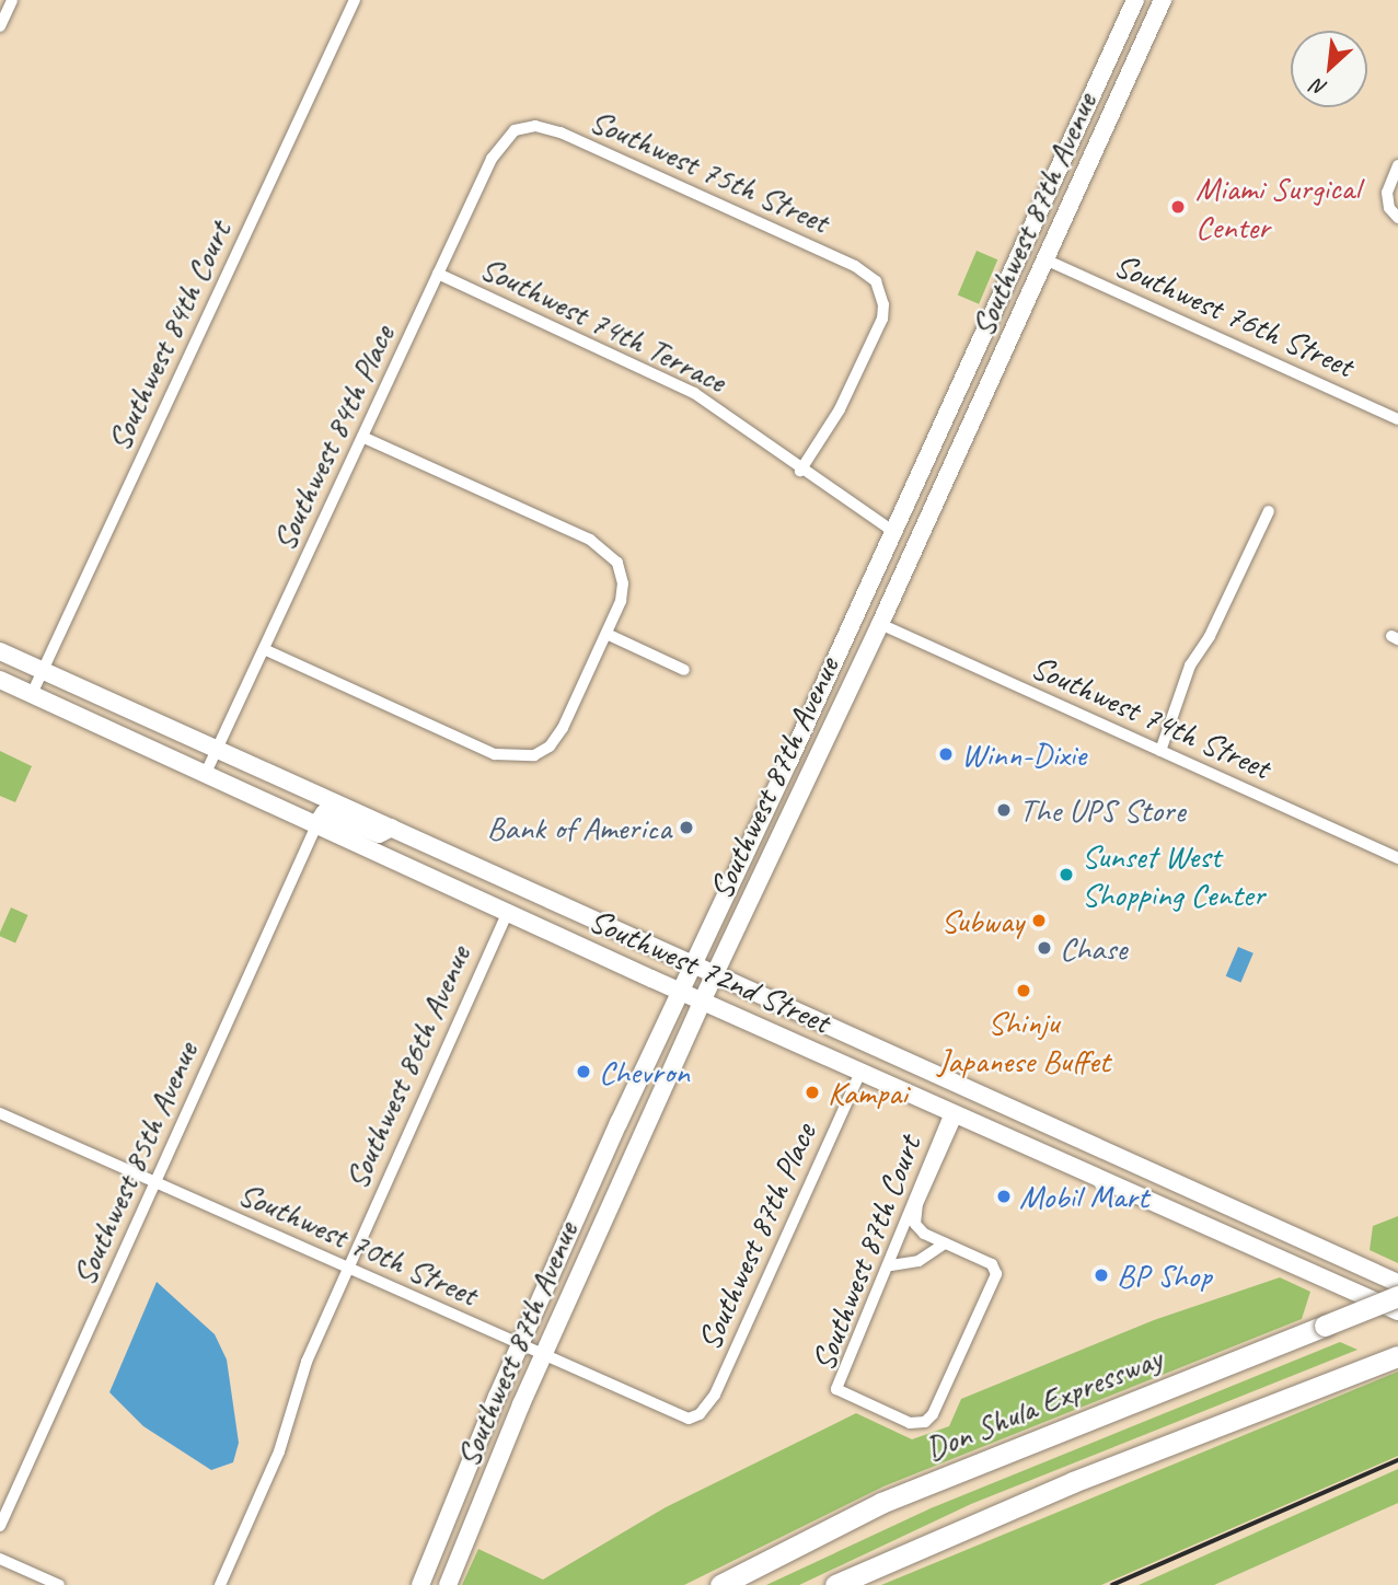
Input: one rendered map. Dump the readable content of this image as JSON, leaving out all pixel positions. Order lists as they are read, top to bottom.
{
  "streets": {
    "highway": ["Don Shula Expressway"],
    "main road": ["Southwest 87th Avenue", "Southwest 72nd Street"],
    "street": [
      "Southwest 75th Street",
      "Southwest 76th Street",
      "Southwest 74th Terrace",
      "Southwest 84th Court",
      "Southwest 84th Place",
      "Southwest 74th Street",
      "Southwest 86th Avenue",
      "Southwest 85th Avenue",
      "Southwest 87th Place",
      "Southwest 70th Street",
      "Southwest 87th Court"
    ]
  },
  "crossings": [
    ["Southwest 75th Street", "Southwest 74th Terrace"],
    ["Southwest 75th Street", "Southwest 84th Place"],
    ["Southwest 87th Avenue", "Southwest 76th Street"],
    ["Southwest 87th Avenue", "Southwest 74th Terrace"],
    ["Southwest 87th Avenue", "Southwest 74th Street"],
    ["Southwest 87th Avenue", "Southwest 72nd Street"],
    ["Southwest 87th Avenue", "Southwest 70th Street"],
    ["Southwest 74th Terrace", "Southwest 84th Place"],
    ["Southwest 84th Court", "Southwest 72nd Street"],
    ["Southwest 84th Place", "Southwest 72nd Street"],
    ["Southwest 72nd Street", "Southwest 86th Avenue"],
    ["Southwest 72nd Street", "Southwest 85th Avenue"],
    ["Southwest 72nd Street", "Southwest 87th Place"],
    ["Southwest 72nd Street", "Southwest 87th Court"],
    ["Southwest 86th Avenue", "Southwest 70th Street"],
    ["Southwest 85th Avenue", "Southwest 70th Street"],
    ["Southwest 87th Place", "Southwest 70th Street"]
  ],
  "places": [
    "Miami Surgical Center",
    "Winn-Dixie",
    "The UPS Store",
    "Bank of America",
    "Sunset West Shopping Center",
    "Subway",
    "Chase",
    "Shinju Japanese Buffet",
    "Chevron",
    "Kampai",
    "Mobil Mart",
    "BP Shop"
  ],
  "north": "bottom left"
}
